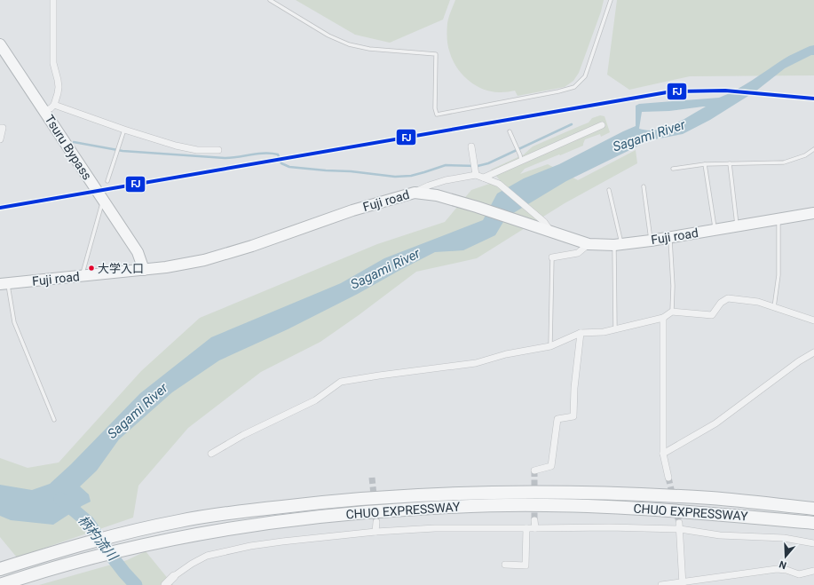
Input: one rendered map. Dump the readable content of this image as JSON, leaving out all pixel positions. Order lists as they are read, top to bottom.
{
  "streets": {
    "highway": ["Tsuru Bypass", "Fuji road", "CHUO EXPRESSWAY"]
  },
  "crossings": [
    ["Tsuru Bypass", "Fuji road"]
  ],
  "water": ["Sagami River", "柄杓流川"],
  "places": ["大学入口"],
  "lines": ["transit line FJ"],
  "north": "bottom"
}
